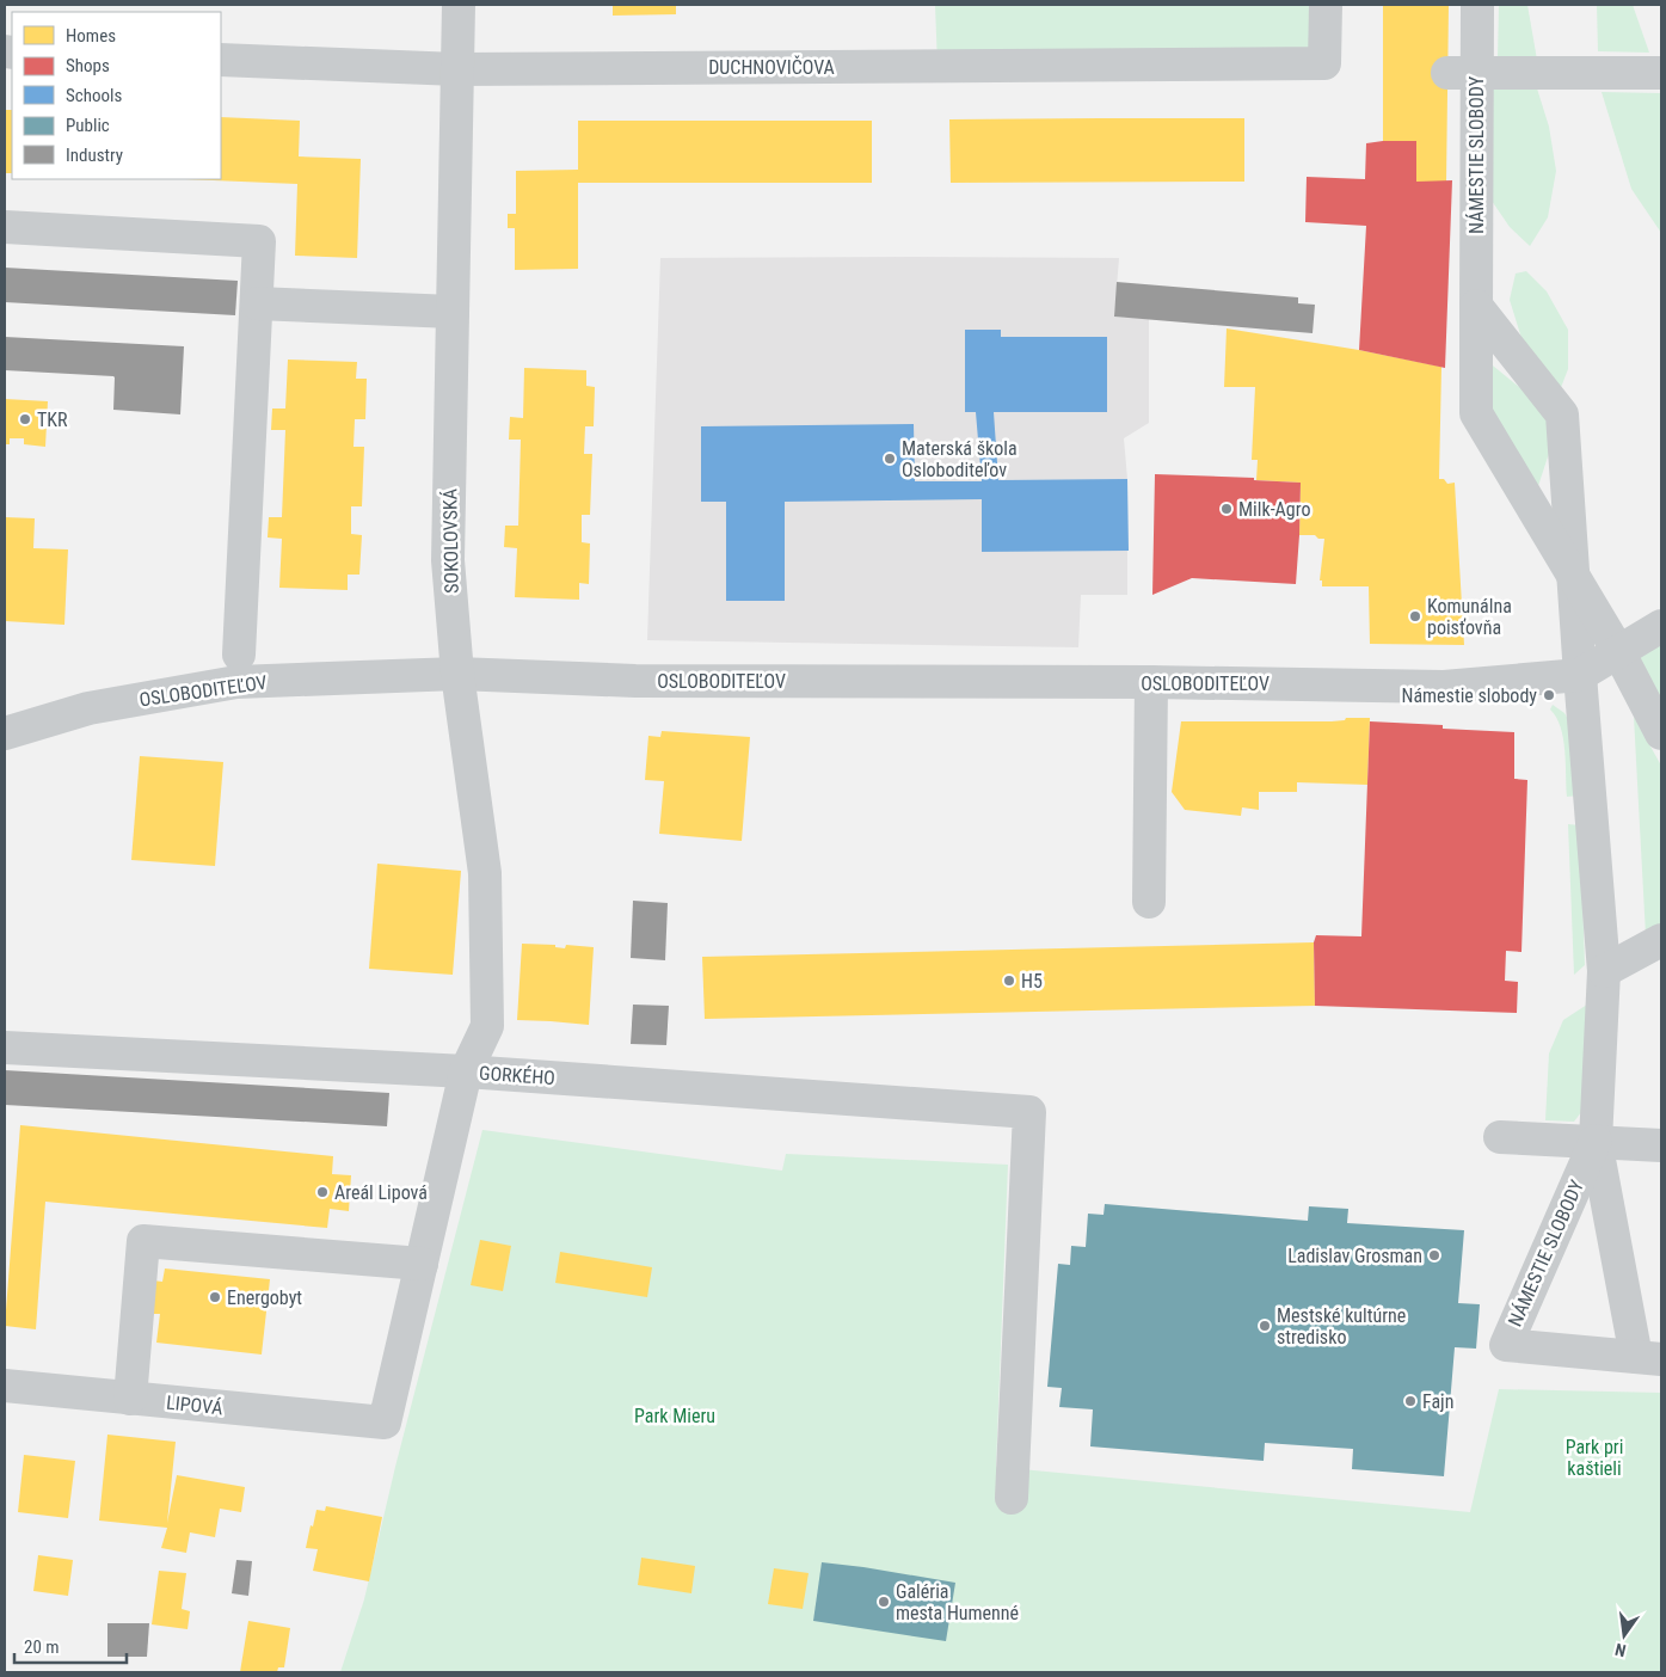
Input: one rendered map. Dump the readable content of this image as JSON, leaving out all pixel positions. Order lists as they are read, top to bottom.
{
  "streets": {
    "street": [
      "DUCHNOVIČOVA",
      "NÁMESTIE SLOBODY",
      "SOKOLOVSKÁ",
      "OSLOBODITEĽOV",
      "GORKÉHO",
      "LIPOVÁ"
    ]
  },
  "crossings": [
    ["DUCHNOVIČOVA", "SOKOLOVSKÁ"],
    ["NÁMESTIE SLOBODY", "OSLOBODITEĽOV"],
    ["SOKOLOVSKÁ", "OSLOBODITEĽOV"],
    ["SOKOLOVSKÁ", "GORKÉHO"],
    ["SOKOLOVSKÁ", "LIPOVÁ"]
  ],
  "parks": ["Park Mieru", "Park pri kaštieli"],
  "places": [
    "TKR",
    "Materská škola Osloboditeľov",
    "Milk-Agro",
    "Komunálna poisťovňa",
    "Námestie slobody",
    "H5",
    "Areál Lipová",
    "Ladislav Grosman",
    "Energobyt",
    "Mestské kultúrne stredisko",
    "Fajn",
    "Galéria mesta Humenné"
  ],
  "legend": [
    "Homes",
    "Shops",
    "Schools",
    "Public",
    "Industry"
  ],
  "scale_bar": "20 m",
  "north": "bottom"
}
